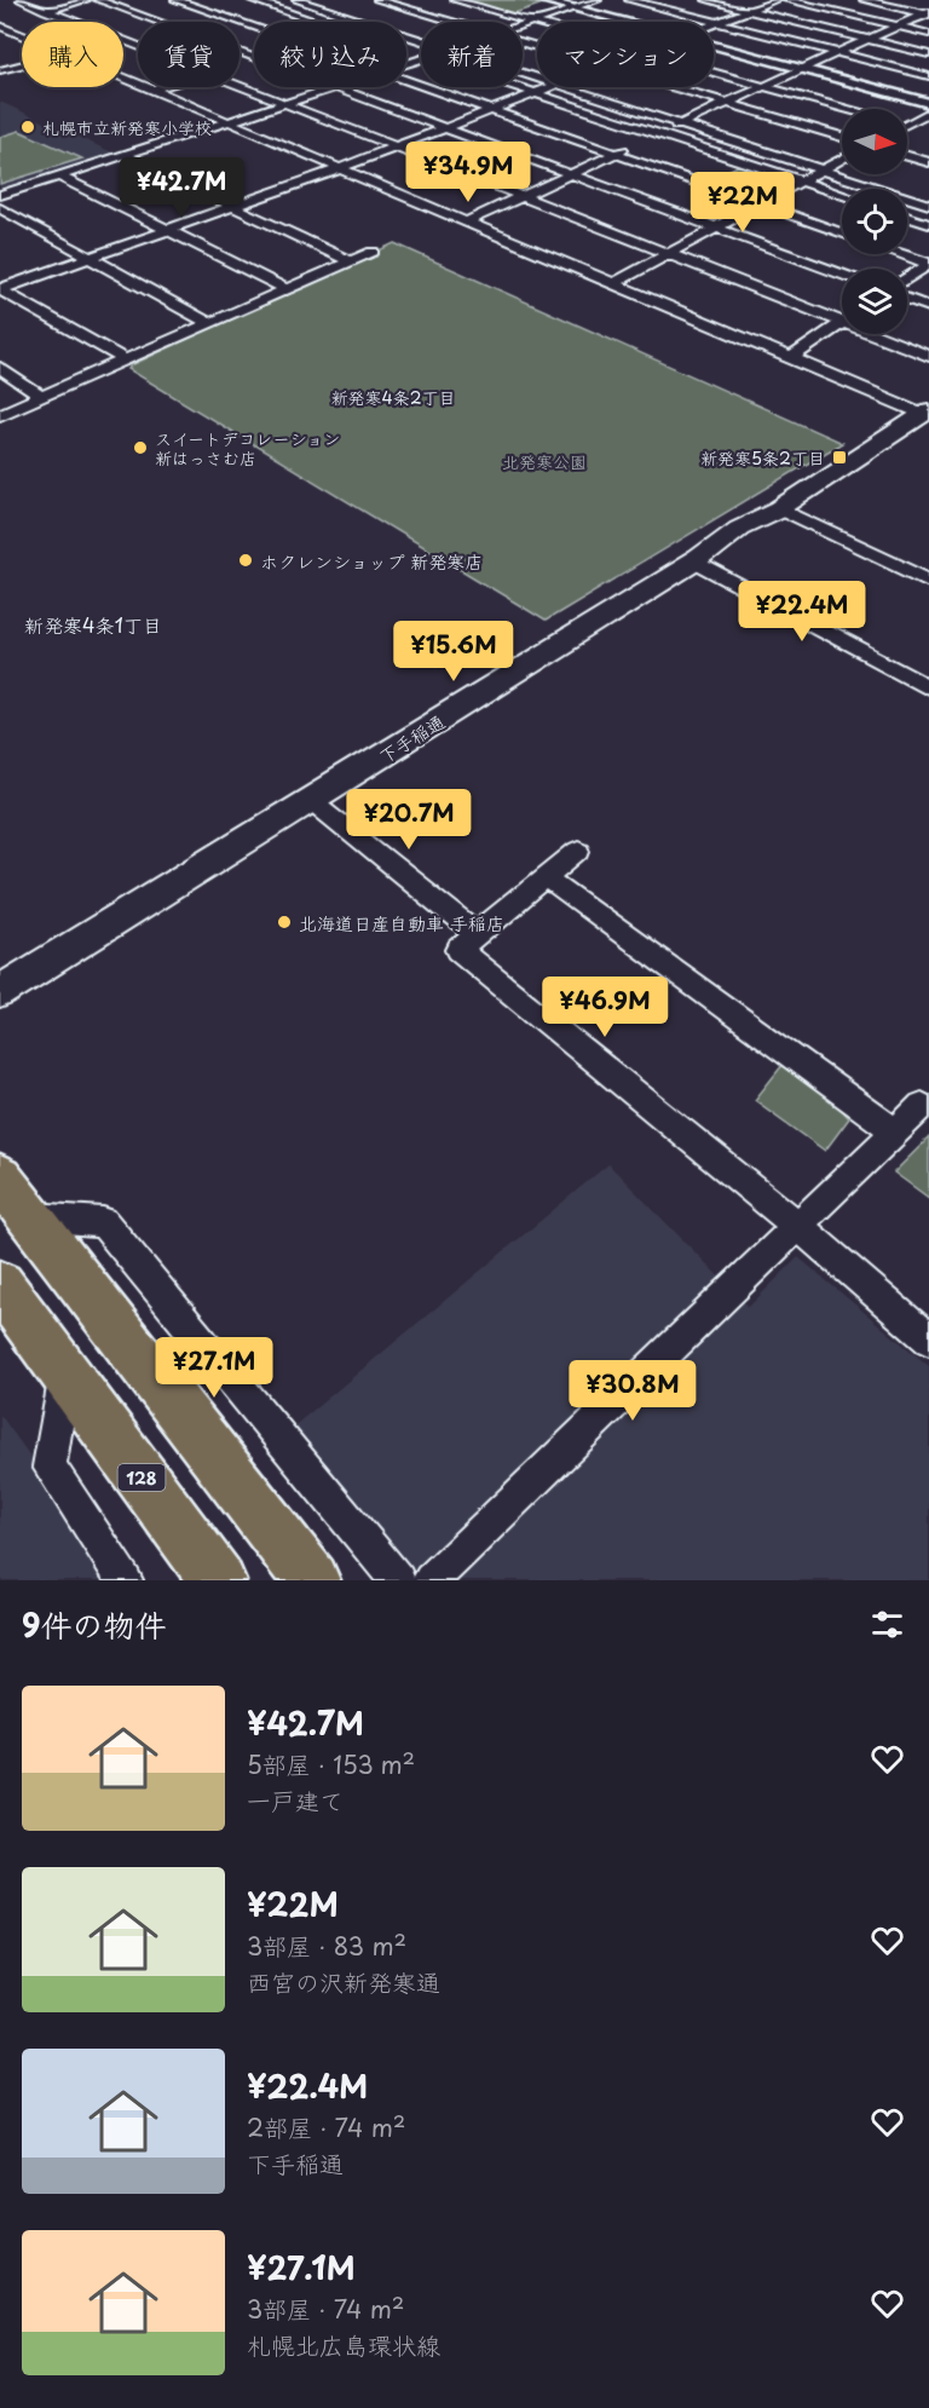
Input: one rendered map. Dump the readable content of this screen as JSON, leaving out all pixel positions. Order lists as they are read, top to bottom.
{
  "streets": {
    "main road": ["下手稲通", "128"]
  },
  "districts": ["新発寒4条2丁目", "新発寒4条1丁目"],
  "parks": ["北発寒公園"],
  "places": {
    "other": [
      "札幌市立新発寒小学校",
      "スイートデコレーション 新はっさむ店",
      "ホクレンショップ 新発寒店",
      "北海道日産自動車 手稲店"
    ],
    "transit": ["新発寒5条2丁目"]
  },
  "north": "right",
  "page": {
    "chip": [
      "購入",
      "賃貸",
      "絞り込み",
      "新着",
      "マンション"
    ],
    "price": [
      "¥34.9M",
      "¥42.7M",
      "¥22M",
      "¥22.4M",
      "¥15.6M",
      "¥20.7M",
      "¥46.9M",
      "¥27.1M",
      "¥30.8M"
    ],
    "heading": "9件の物件",
    "list": [
      {
        "name": "¥42.7M",
        "note": "5部屋 · 153 m² · 一戸建て"
      },
      {
        "name": "¥22M",
        "note": "3部屋 · 83 m² · 西宮の沢新発寒通"
      },
      {
        "name": "¥22.4M",
        "note": "2部屋 · 74 m² · 下手稲通"
      },
      {
        "name": "¥27.1M",
        "note": "3部屋 · 74 m² · 札幌北広島環状線"
      }
    ]
  }
}
